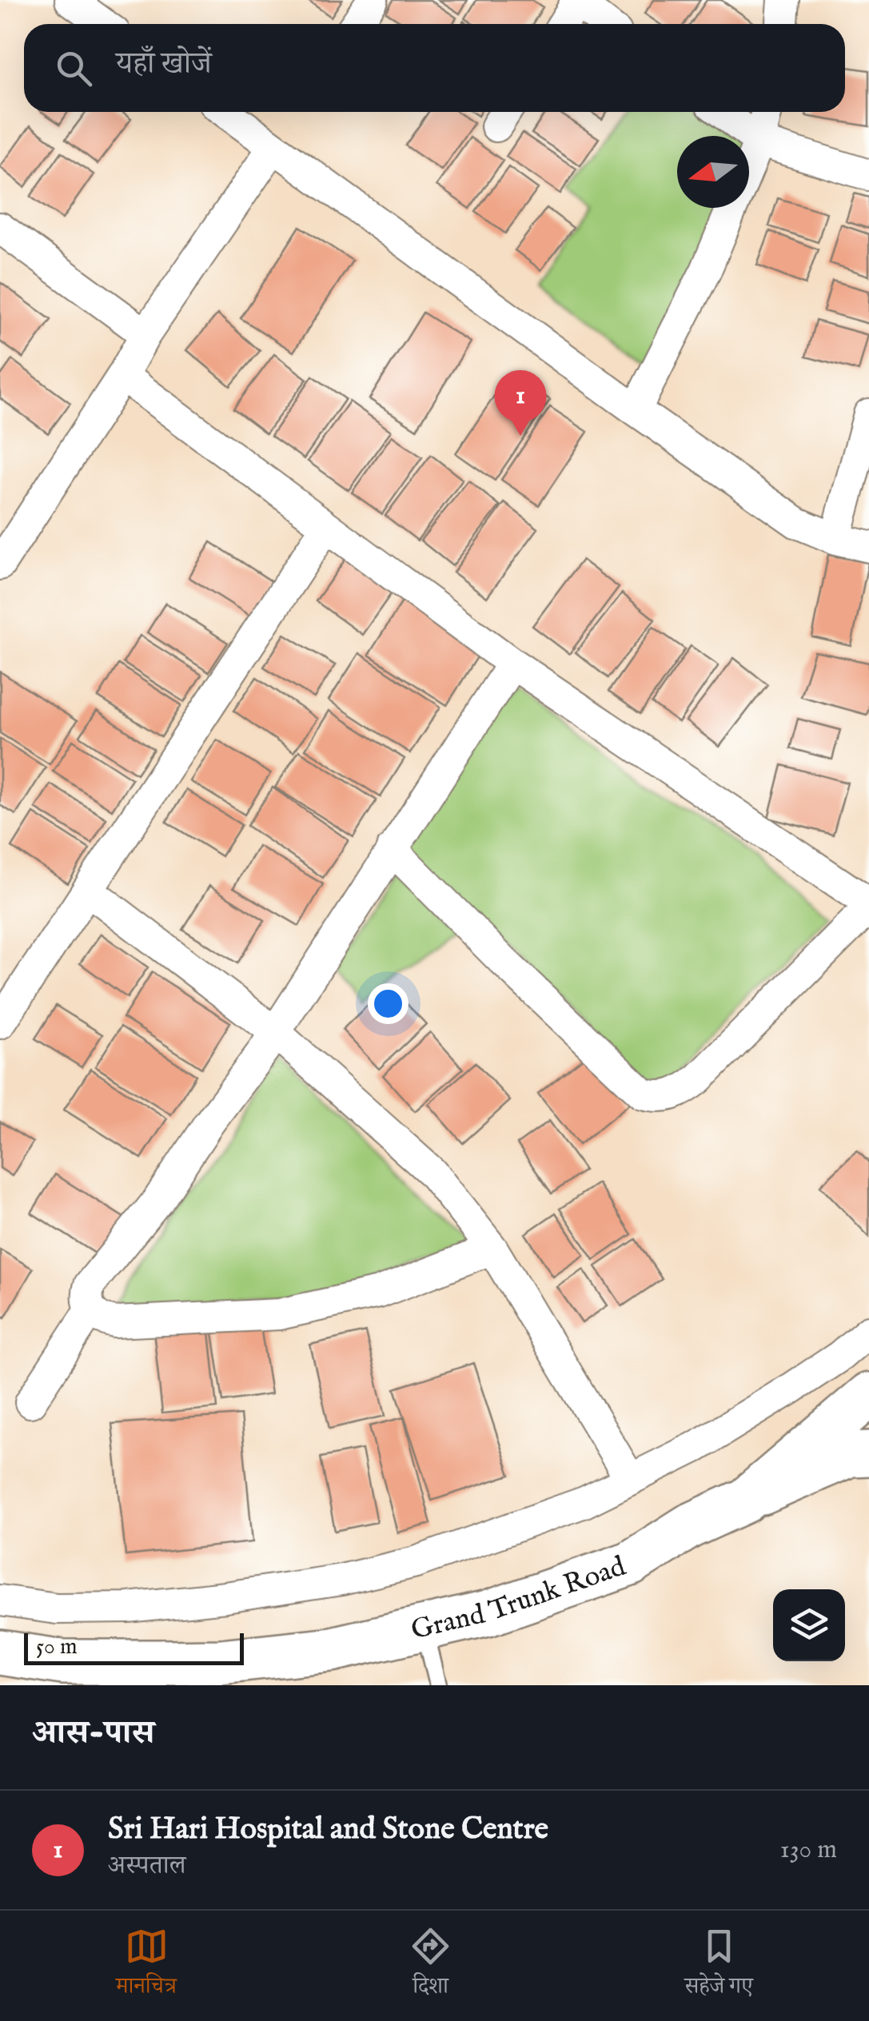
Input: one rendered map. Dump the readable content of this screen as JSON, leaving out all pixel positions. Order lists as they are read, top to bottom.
{
  "streets": {
    "main road": ["Grand Trunk Road"]
  },
  "scale_bar": "50 m",
  "north": "left",
  "page": {
    "search": "यहाँ खोजें",
    "pins": "1",
    "scale": "50 m",
    "heading": "आस-पास",
    "list": [
      {
        "mark": "1",
        "name": "Sri Hari Hospital and Stone Centre",
        "note": "अस्पताल",
        "value": "130 m"
      }
    ],
    "nav": ["मानचित्र", "दिशा", "सहेजे गए"]
  }
}
